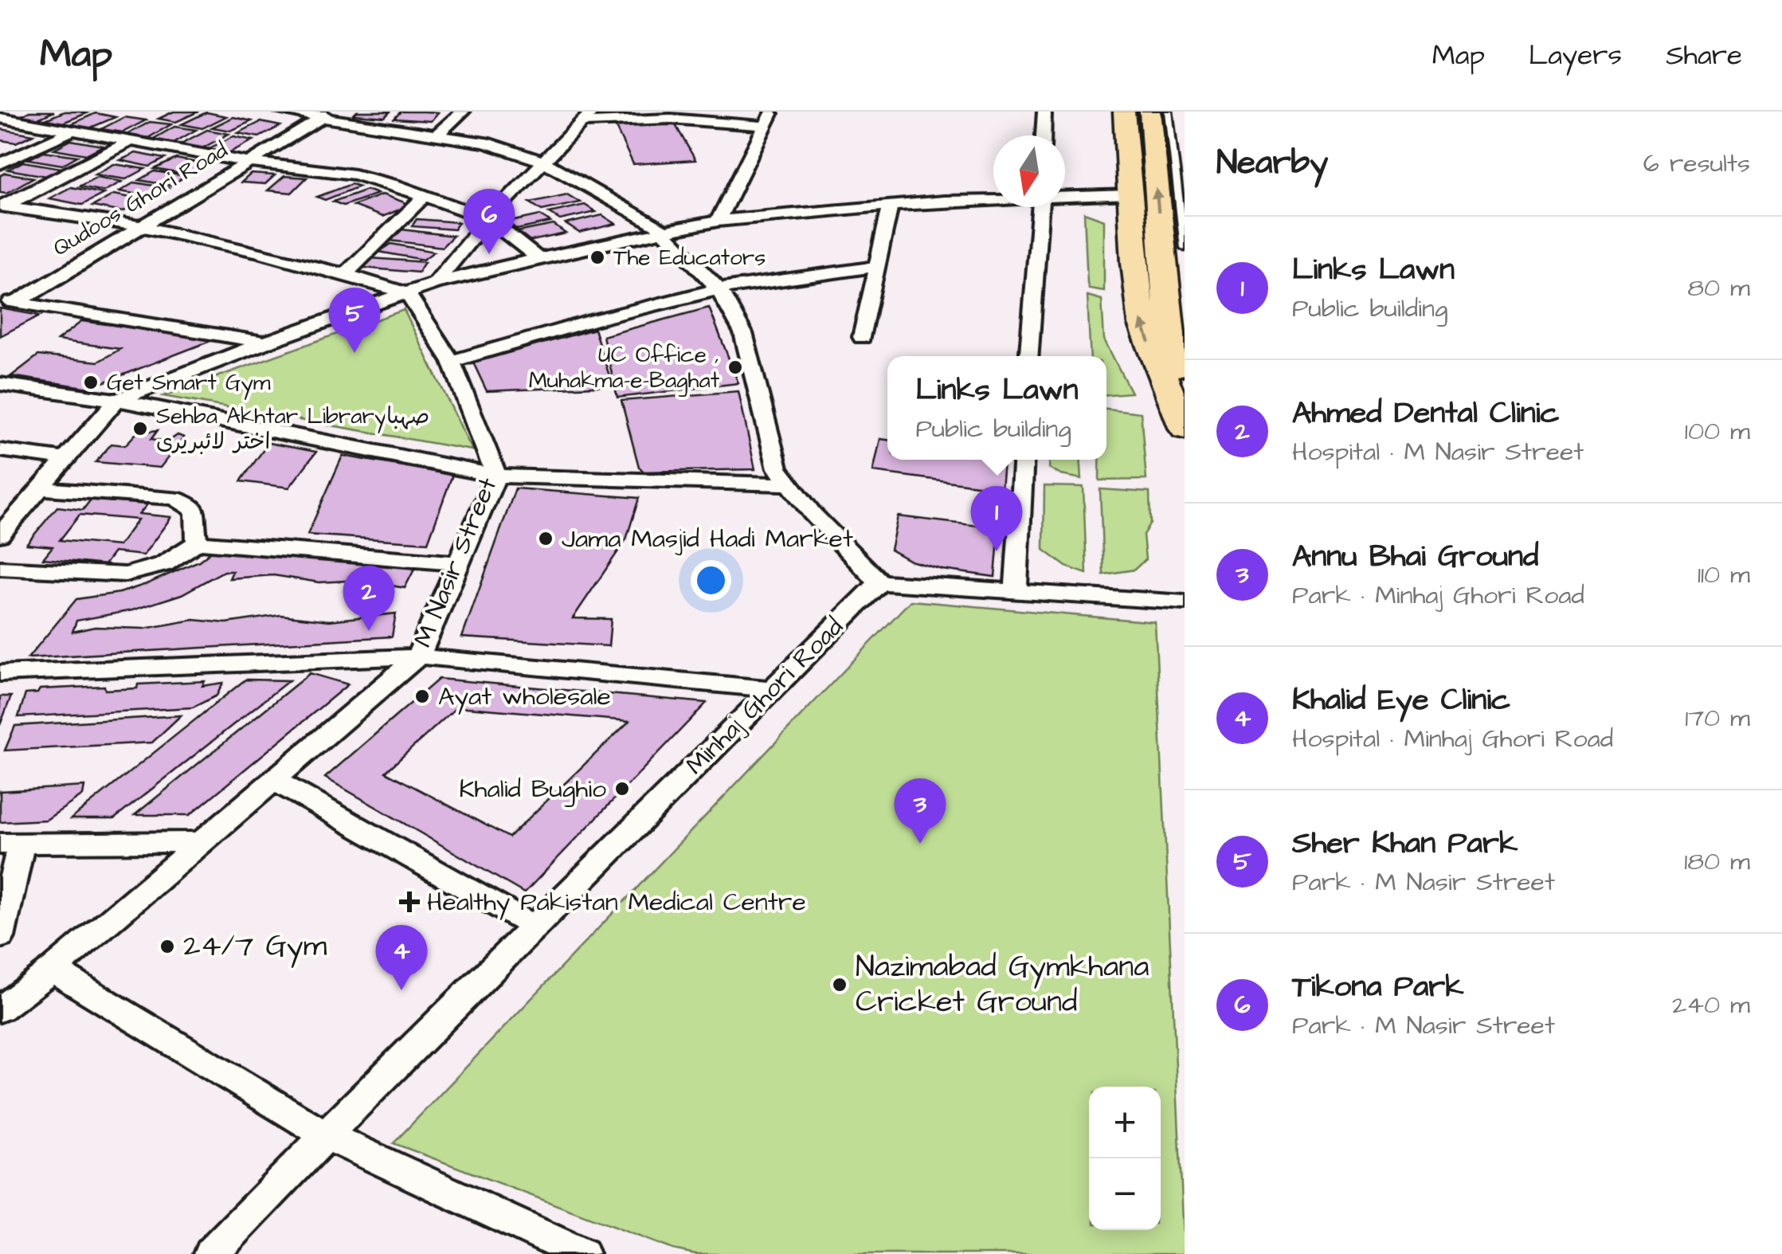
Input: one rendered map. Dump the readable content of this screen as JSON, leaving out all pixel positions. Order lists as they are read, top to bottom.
{
  "streets": {
    "street": ["Qudoos Ghori Road", "M Nasir Street", "Minhaj Ghori Road"]
  },
  "places": {
    "other": [
      "The Educators",
      "UC Office , Muhakma-e-Baghat",
      "Get Smart Gym",
      "Sehba Akhtar Libraryصہبا اختر لائبریری",
      "Jama Masjid Hadi Market",
      "Ayat wholesale",
      "Khalid Bughio",
      "24/7 Gym",
      "Nazimabad Gymkhana Cricket Ground"
    ],
    "health": ["Healthy Pakistan Medical Centre"]
  },
  "north": "bottom",
  "page": {
    "header": "Map",
    "nav": ["Map", "Layers", "Share"],
    "heading": ["Nearby", "6 results"],
    "pins": [
      "6",
      "5",
      "1",
      "2",
      "3",
      "4"
    ],
    "list": [
      {
        "mark": "1",
        "name": "Links Lawn",
        "note": "Public building",
        "value": "80 m"
      },
      {
        "mark": "2",
        "name": "Ahmed Dental Clinic",
        "note": "Hospital · M Nasir Street",
        "value": "100 m"
      },
      {
        "mark": "3",
        "name": "Annu Bhai Ground",
        "note": "Park · Minhaj Ghori Road",
        "value": "110 m"
      },
      {
        "mark": "4",
        "name": "Khalid Eye Clinic",
        "note": "Hospital · Minhaj Ghori Road",
        "value": "170 m"
      },
      {
        "mark": "5",
        "name": "Sher Khan Park",
        "note": "Park · M Nasir Street",
        "value": "180 m"
      },
      {
        "mark": "6",
        "name": "Tikona Park",
        "note": "Park · M Nasir Street",
        "value": "240 m"
      }
    ],
    "popup": ["Links Lawn", "Public building"],
    "map_buttons": ["+", "−"]
  }
}
